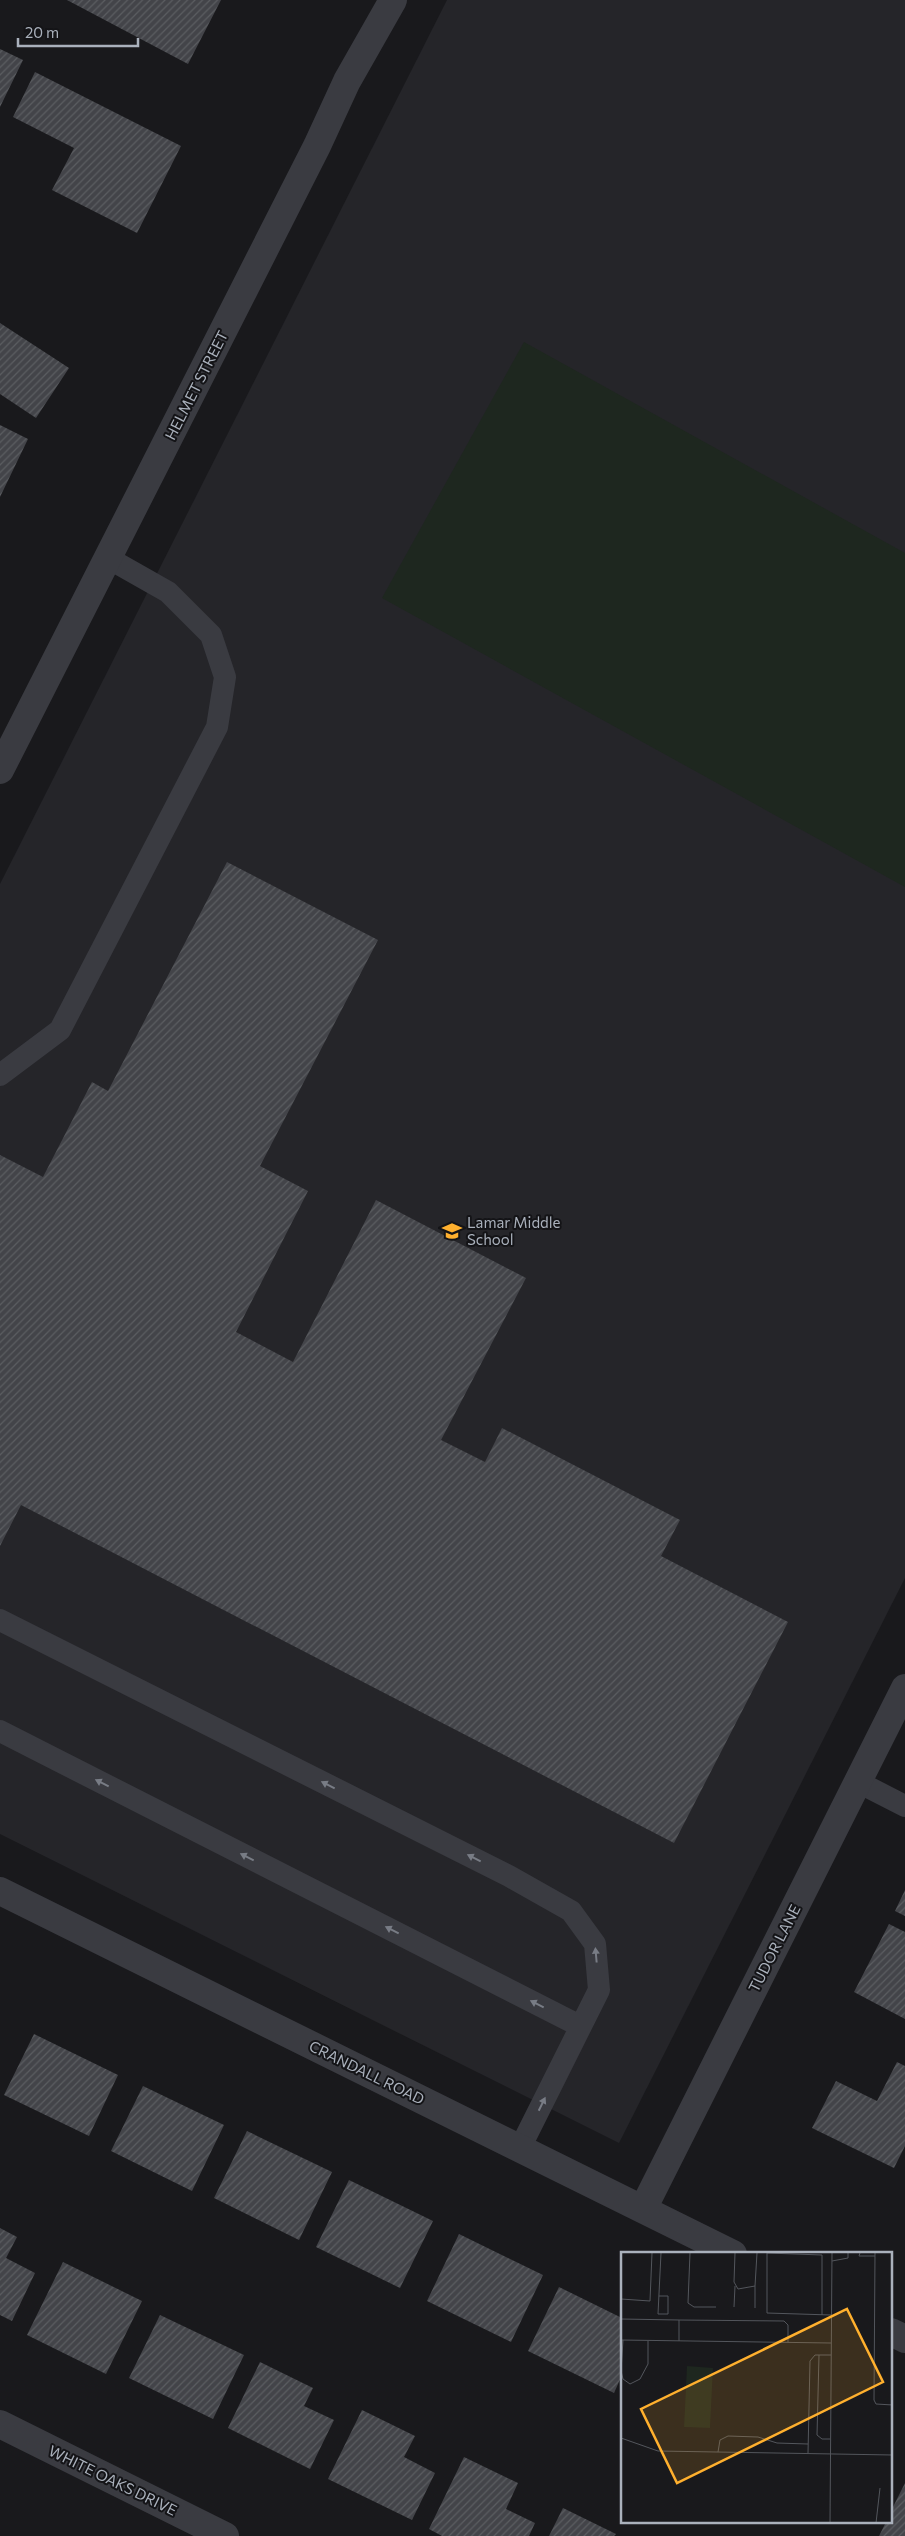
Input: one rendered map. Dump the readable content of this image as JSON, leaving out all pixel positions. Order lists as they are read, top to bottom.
{
  "streets": {
    "street": [
      "HELMET STREET",
      "TUDOR LANE",
      "CRANDALL ROAD",
      "WHITE OAKS DRIVE"
    ]
  },
  "crossings": [
    ["TUDOR LANE", "CRANDALL ROAD"]
  ],
  "places": {
    "school or university": ["Lamar Middle School"]
  },
  "scale_bar": "20 m"
}
